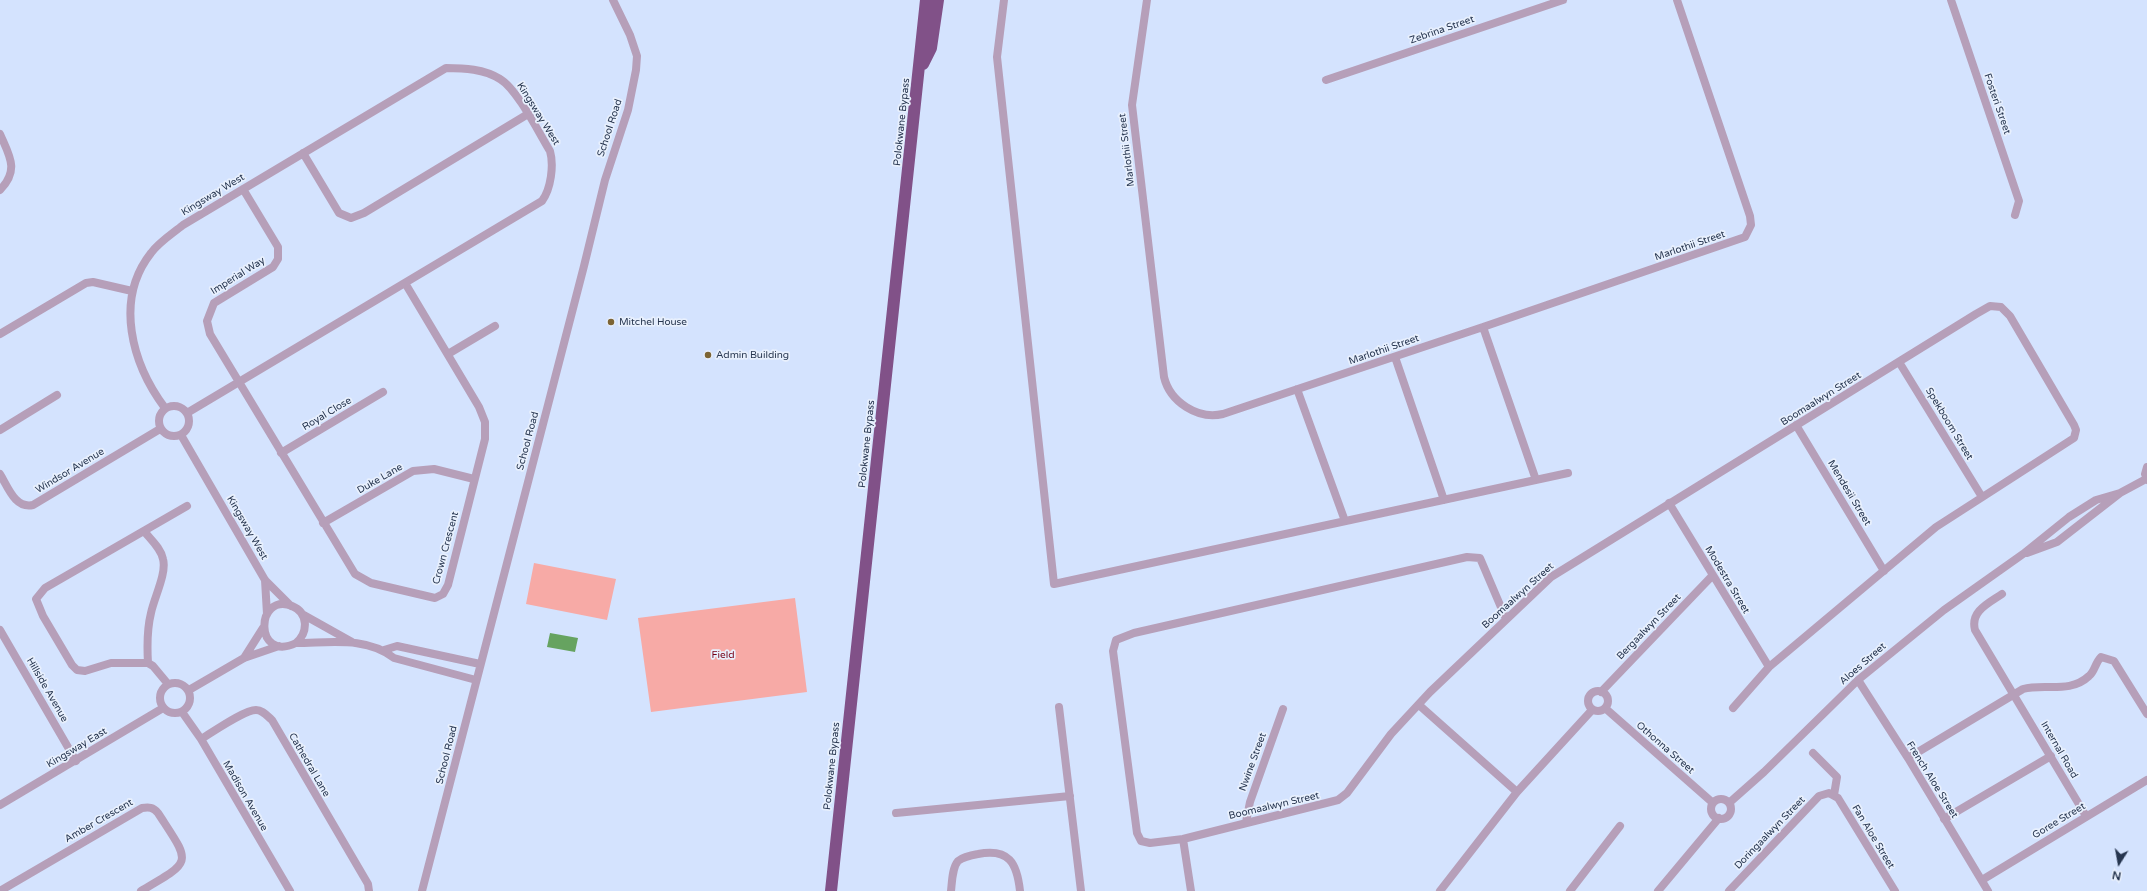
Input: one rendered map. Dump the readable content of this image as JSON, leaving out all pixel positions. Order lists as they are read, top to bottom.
{
  "streets": {
    "highway": ["Polokwane Bypass"],
    "street": [
      "Zebrina Street",
      "Fosteri Street",
      "Kingsway West",
      "School Road",
      "Marlothii Street",
      "Imperial Way",
      "Boomaalwyn Street",
      "Royal Close",
      "Spekboom Street",
      "Windsor Avenue",
      "Duke Lane",
      "Mendesii Street",
      "Crown Crescent",
      "Modestra Street",
      "Bergaalwyn Street",
      "Aloes Street",
      "Hillside Avenue",
      "Kingsway East",
      "Othonna Street",
      "Internal Road",
      "Nwine Street",
      "Cathedral Lane",
      "French Aloe Street",
      "Madison Avenue",
      "Amber Crescent",
      "Goree Street",
      "Doringaalwyn Street",
      "Fan Aloe Street"
    ]
  },
  "crossings": [
    ["Kingsway West", "Imperial Way"],
    ["Kingsway West", "Windsor Avenue"],
    ["Kingsway West", "Crown Crescent"],
    ["Imperial Way", "Crown Crescent"],
    ["Boomaalwyn Street", "Spekboom Street"],
    ["Boomaalwyn Street", "Mendesii Street"],
    ["Boomaalwyn Street", "Modestra Street"],
    ["Boomaalwyn Street", "Nwine Street"],
    ["Royal Close", "Crown Crescent"],
    ["Duke Lane", "Crown Crescent"],
    ["Modestra Street", "Bergaalwyn Street"],
    ["Bergaalwyn Street", "Othonna Street"],
    ["Aloes Street", "Othonna Street"],
    ["Aloes Street", "French Aloe Street"],
    ["Hillside Avenue", "Kingsway East"],
    ["Kingsway East", "Madison Avenue"],
    ["Internal Road", "Goree Street"],
    ["Cathedral Lane", "Madison Avenue"],
    ["French Aloe Street", "Goree Street"],
    ["Doringaalwyn Street", "Fan Aloe Street"]
  ],
  "parks": ["Field"],
  "places": ["Mitchel House", "Admin Building"],
  "north": "bottom"
}
